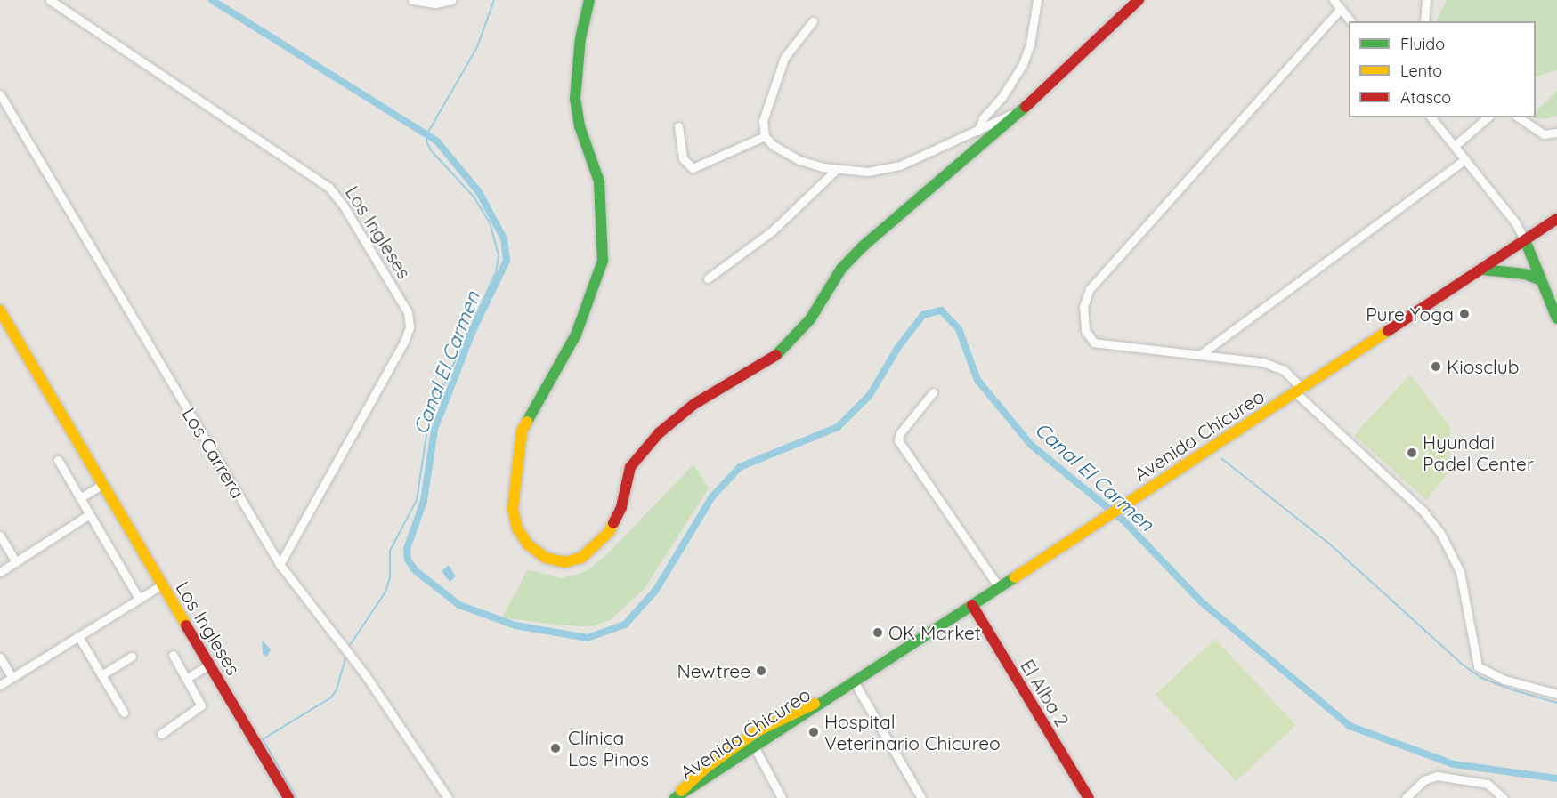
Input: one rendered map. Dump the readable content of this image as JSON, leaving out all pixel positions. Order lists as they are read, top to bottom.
{
  "streets": {
    "street": [
      "Los Ingleses",
      "Avenida Chicureo",
      "Los Carrera",
      "El Alba 2"
    ]
  },
  "crossings": [
    ["Los Ingleses", "Los Carrera"],
    ["Avenida Chicureo", "El Alba 2"]
  ],
  "water": ["Canal El Carmen"],
  "places": [
    "Pure Yoga",
    "Kiosclub",
    "Hyundai Padel Center",
    "OK Market",
    "Newtree",
    "Hospital Veterinario Chicureo",
    "Clínica Los Pinos"
  ],
  "legend": ["Fluido", "Lento", "Atasco"]
}
